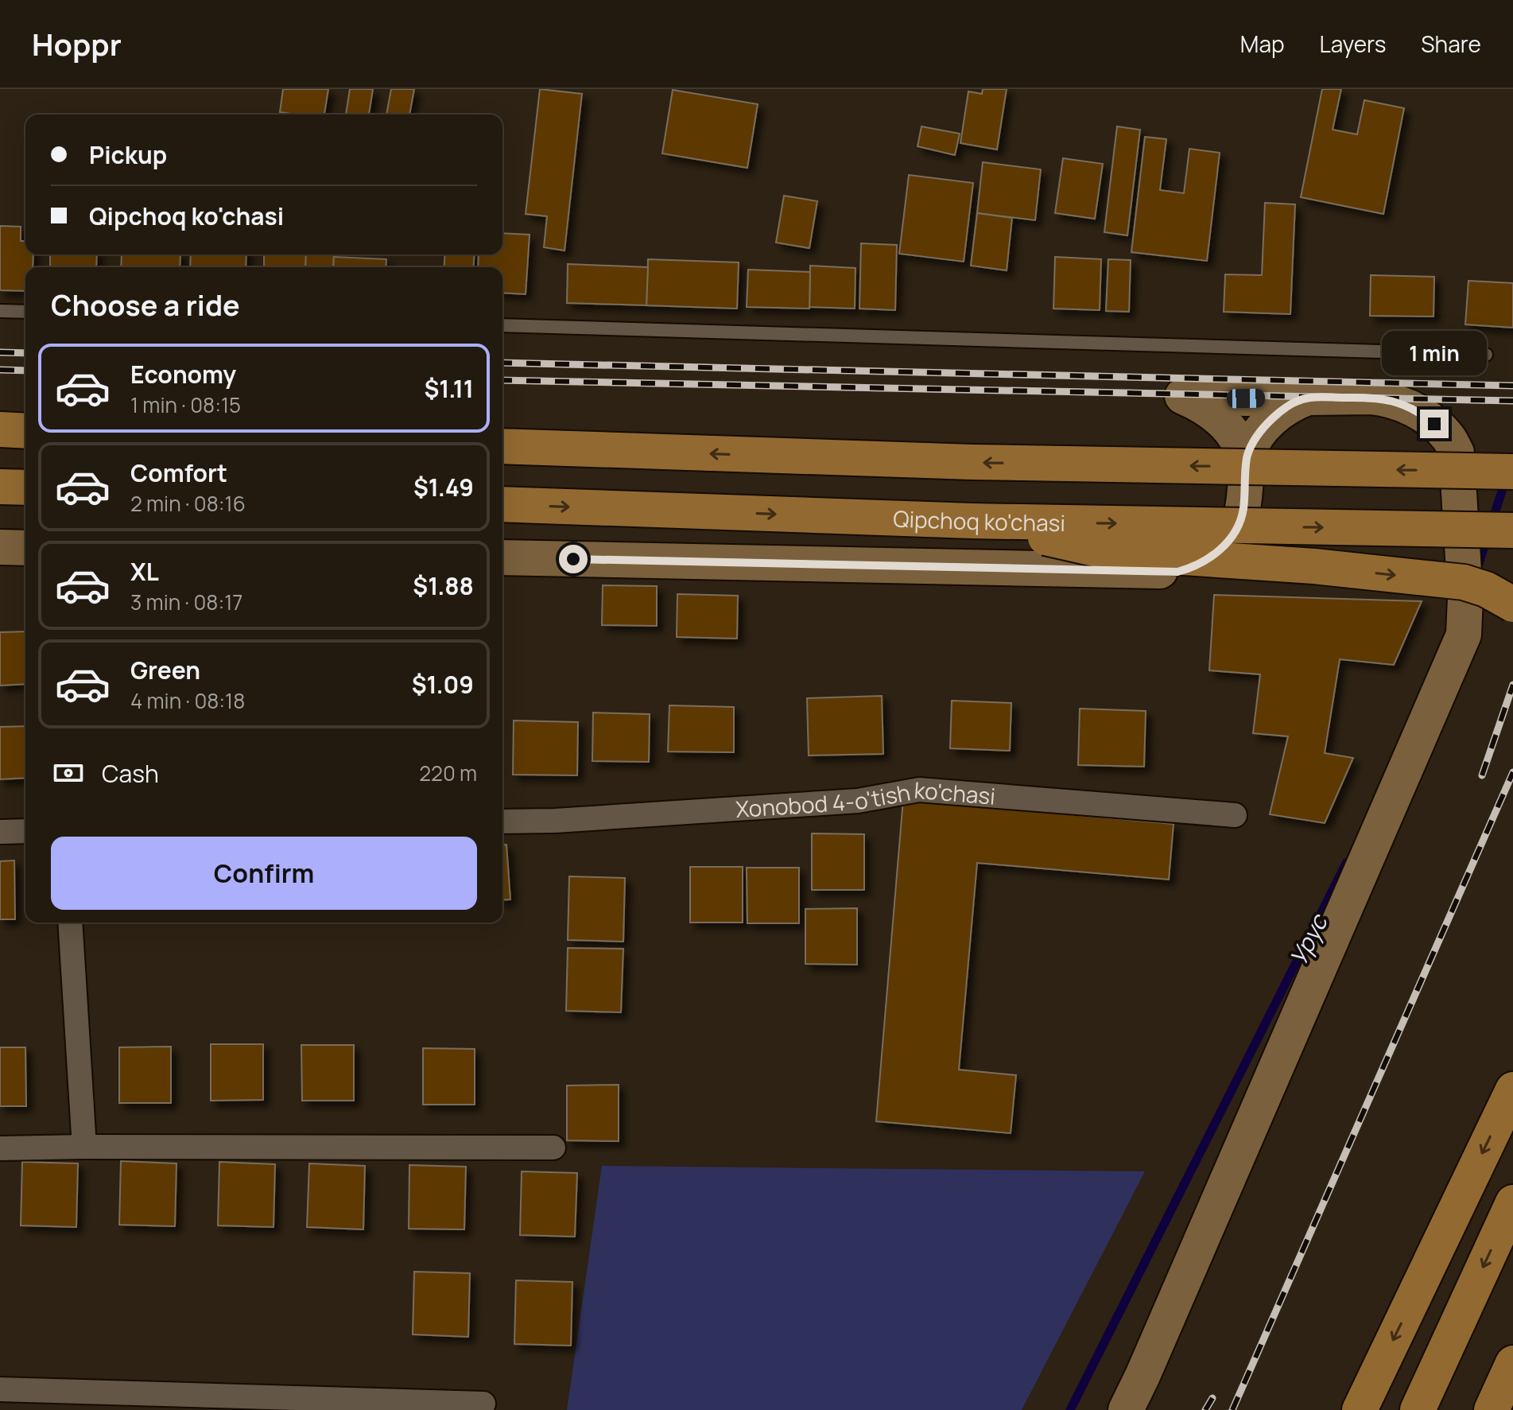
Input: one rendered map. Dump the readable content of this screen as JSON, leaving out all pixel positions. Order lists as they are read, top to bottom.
{
  "streets": {
    "main road": ["Qipchoq ko'chasi"],
    "street": ["Xonobod 4-o'tish ko'chasi"]
  },
  "water": ["Урус"],
  "page": {
    "header": "Hoppr",
    "nav": ["Map", "Layers", "Share"],
    "banner": ["Pickup", "Qipchoq ko'chasi"],
    "heading": "Choose a ride",
    "bubble": "1 min",
    "list": [
      {
        "name": "Economy",
        "note": "1 min · 08:15",
        "value": "$1.11"
      },
      {
        "name": "Comfort",
        "note": "2 min · 08:16",
        "value": "$1.49"
      },
      {
        "name": "XL",
        "note": "3 min · 08:17",
        "value": "$1.88"
      },
      {
        "name": "Green",
        "note": "4 min · 08:18",
        "value": "$1.09"
      }
    ],
    "pay": ["Cash", "220 m"],
    "buttons": "Confirm"
  }
}
